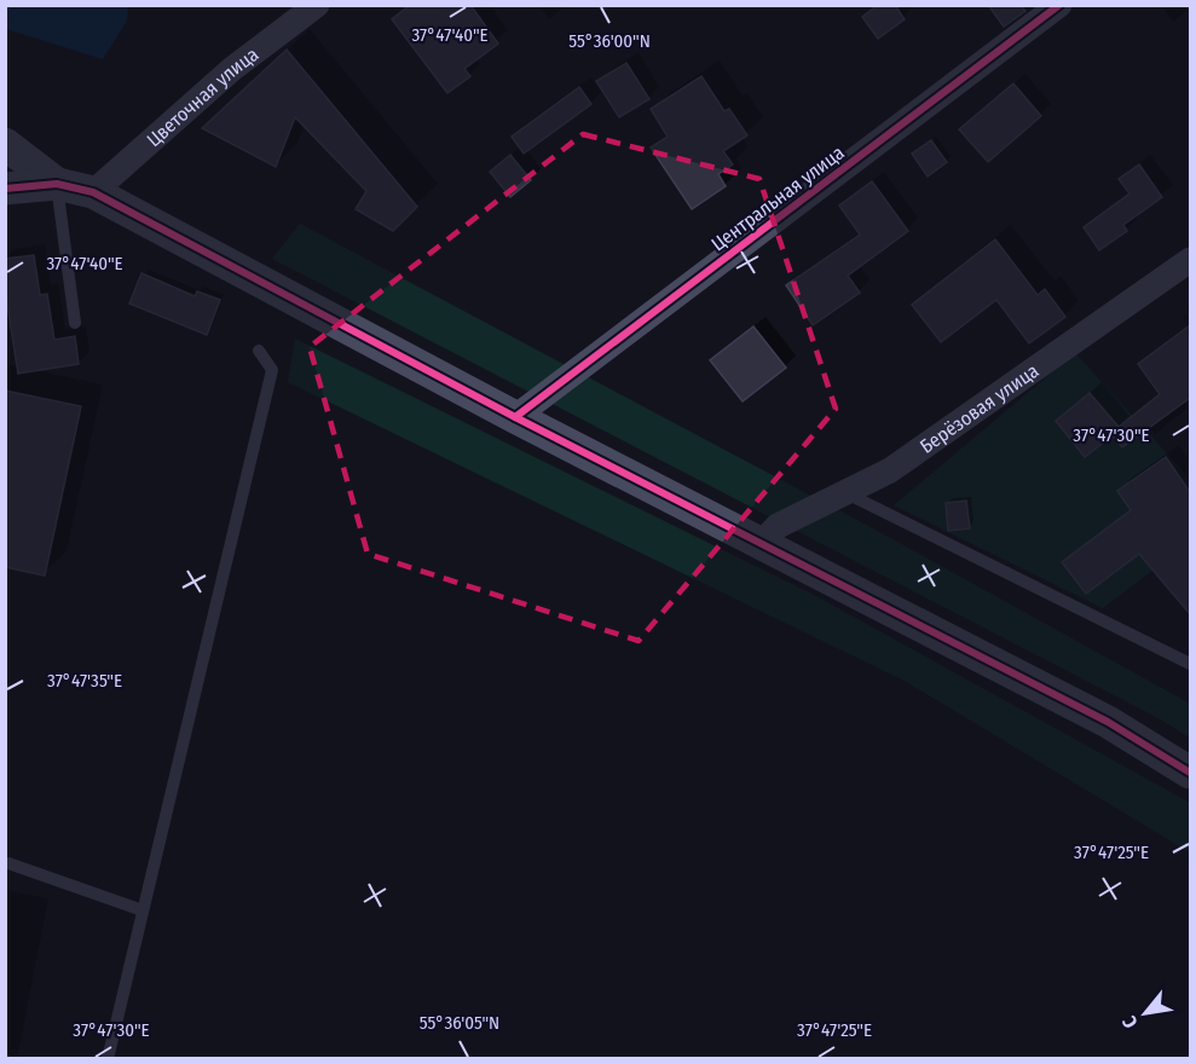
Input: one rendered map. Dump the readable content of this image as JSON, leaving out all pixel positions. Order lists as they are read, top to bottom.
{
  "streets": {
    "street": ["Цветочная улица", "Центральная улица", "Берёзовая улица"]
  },
  "north": "bottom left",
  "coordinates": [
    "37°47'40\"E",
    "55°36'00\"N",
    "37°47'30\"E",
    "37°47'35\"E",
    "37°47'25\"E",
    "55°36'05\"N"
  ]
}
